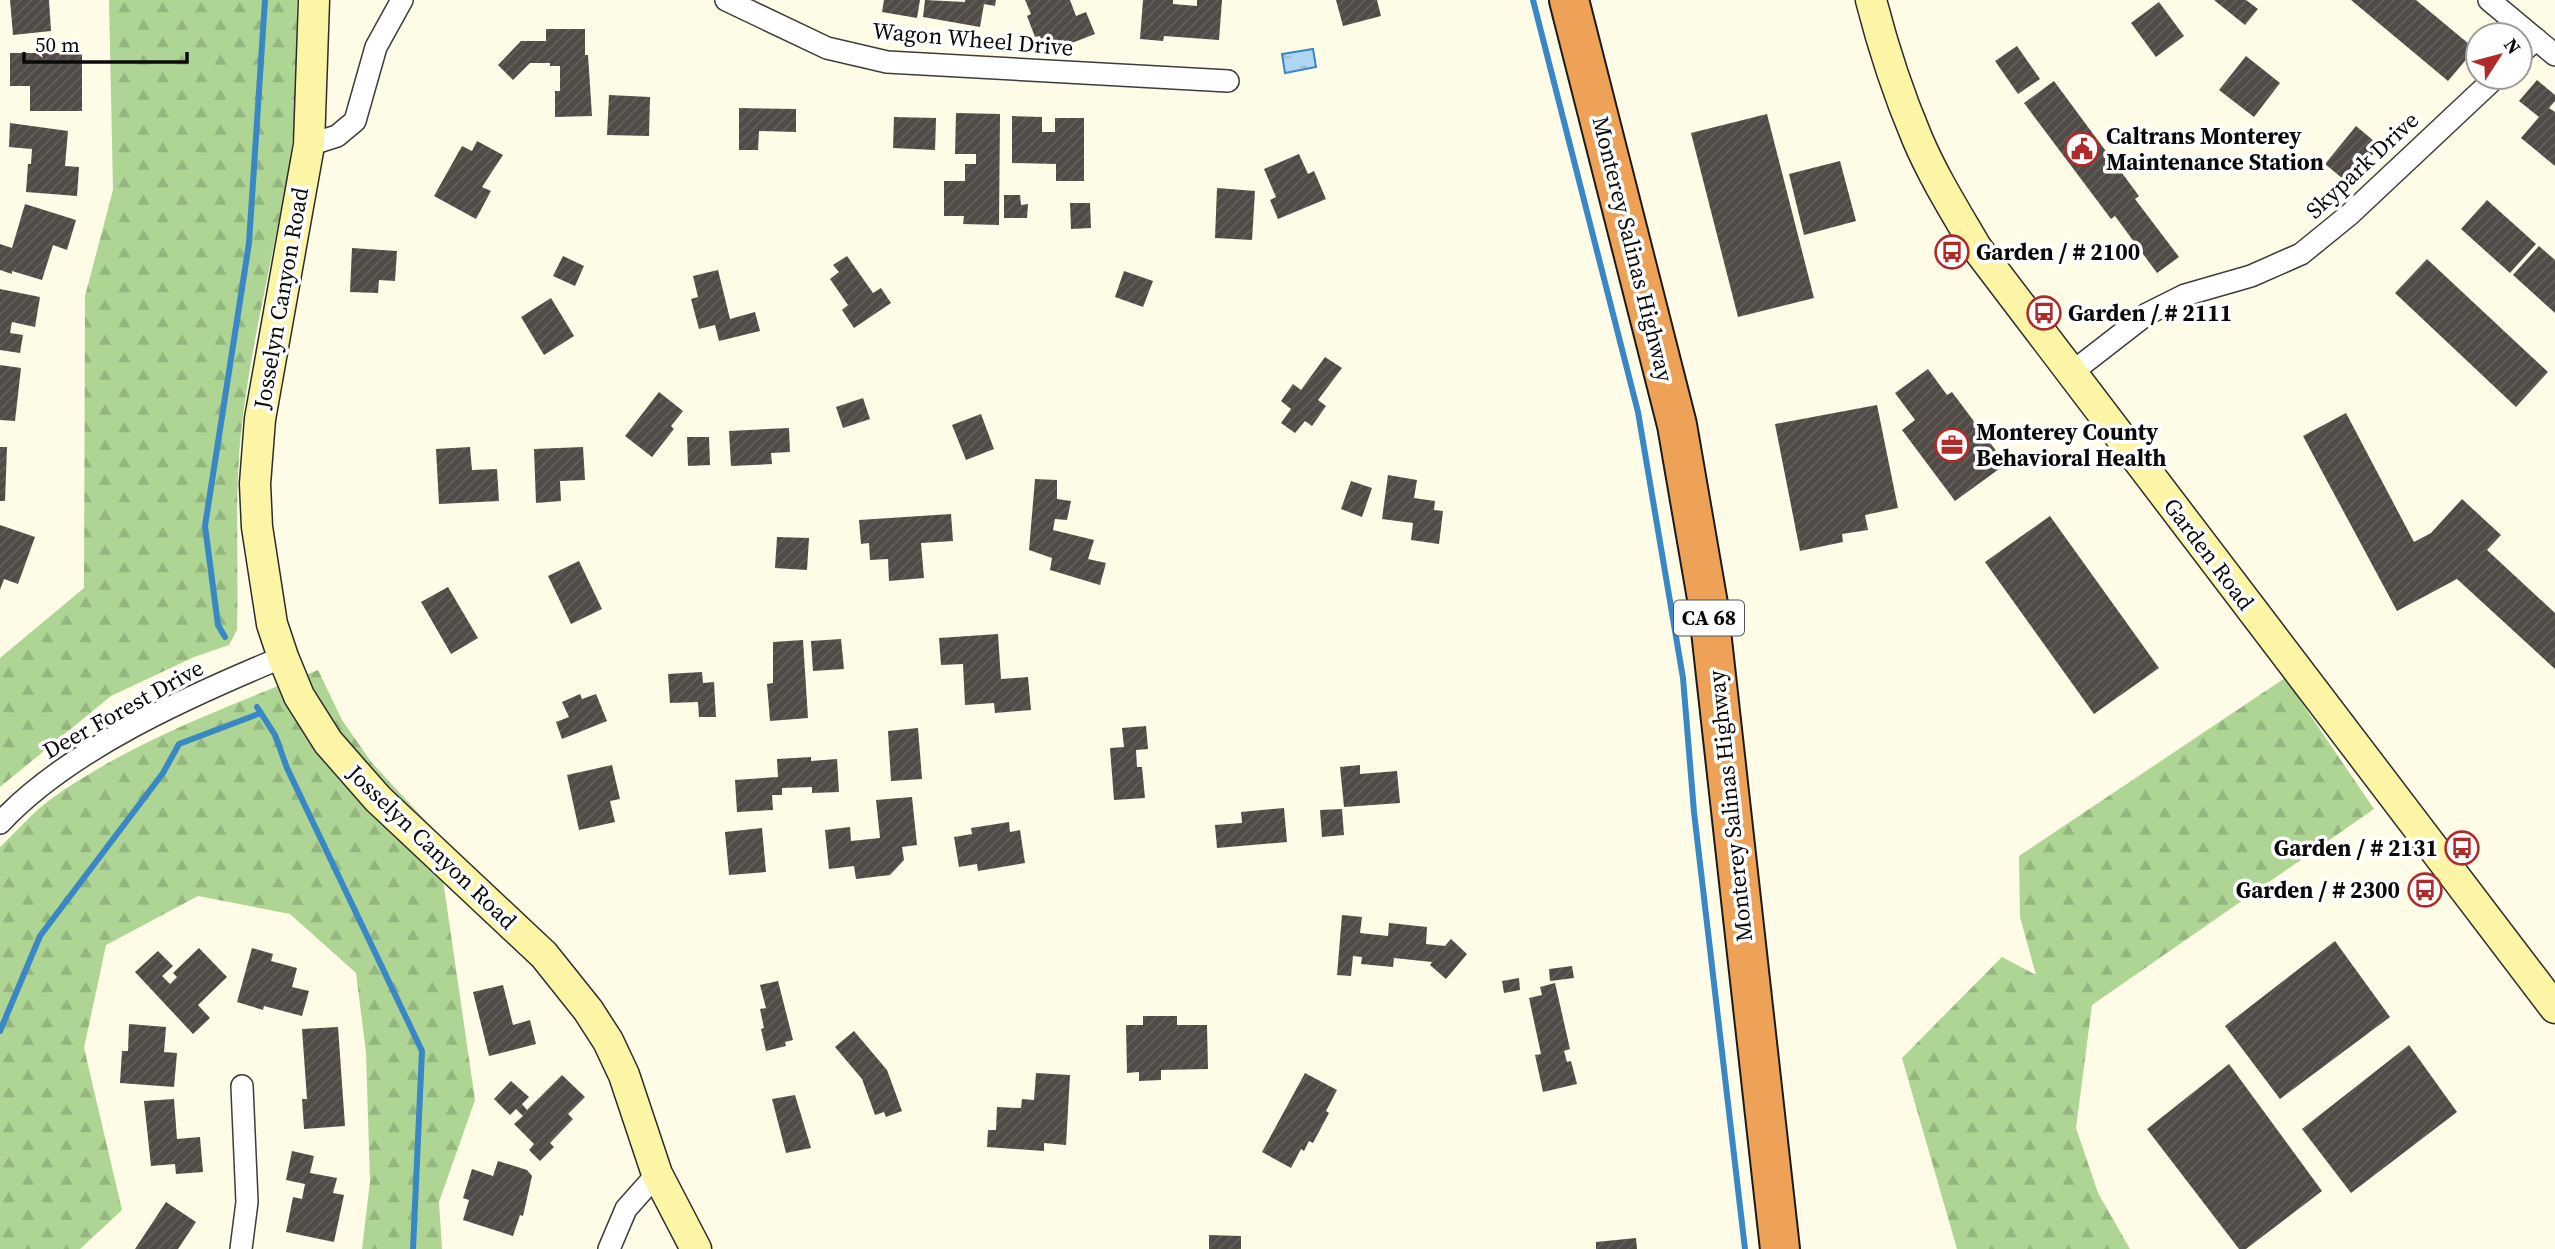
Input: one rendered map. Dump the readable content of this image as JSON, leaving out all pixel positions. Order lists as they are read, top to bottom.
{
  "streets": {
    "highway": ["Monterey Salinas Highway", "CA 68"],
    "street": [
      "Wagon Wheel Drive",
      "Skypark Drive",
      "Josselyn Canyon Road",
      "Garden Road",
      "Deer Forest Drive"
    ]
  },
  "crossings": [
    ["Skypark Drive", "Garden Road"],
    ["Josselyn Canyon Road", "Deer Forest Drive"]
  ],
  "places": {
    "public building": ["Caltrans Monterey Maintenance Station"],
    "bus stop": [
      "Garden / # 2100",
      "Garden / # 2111",
      "Garden / # 2131",
      "Garden / # 2300"
    ],
    "office": ["Monterey County Behavioral Health"]
  },
  "scale_bar": "50 m",
  "north": "top right"
}
